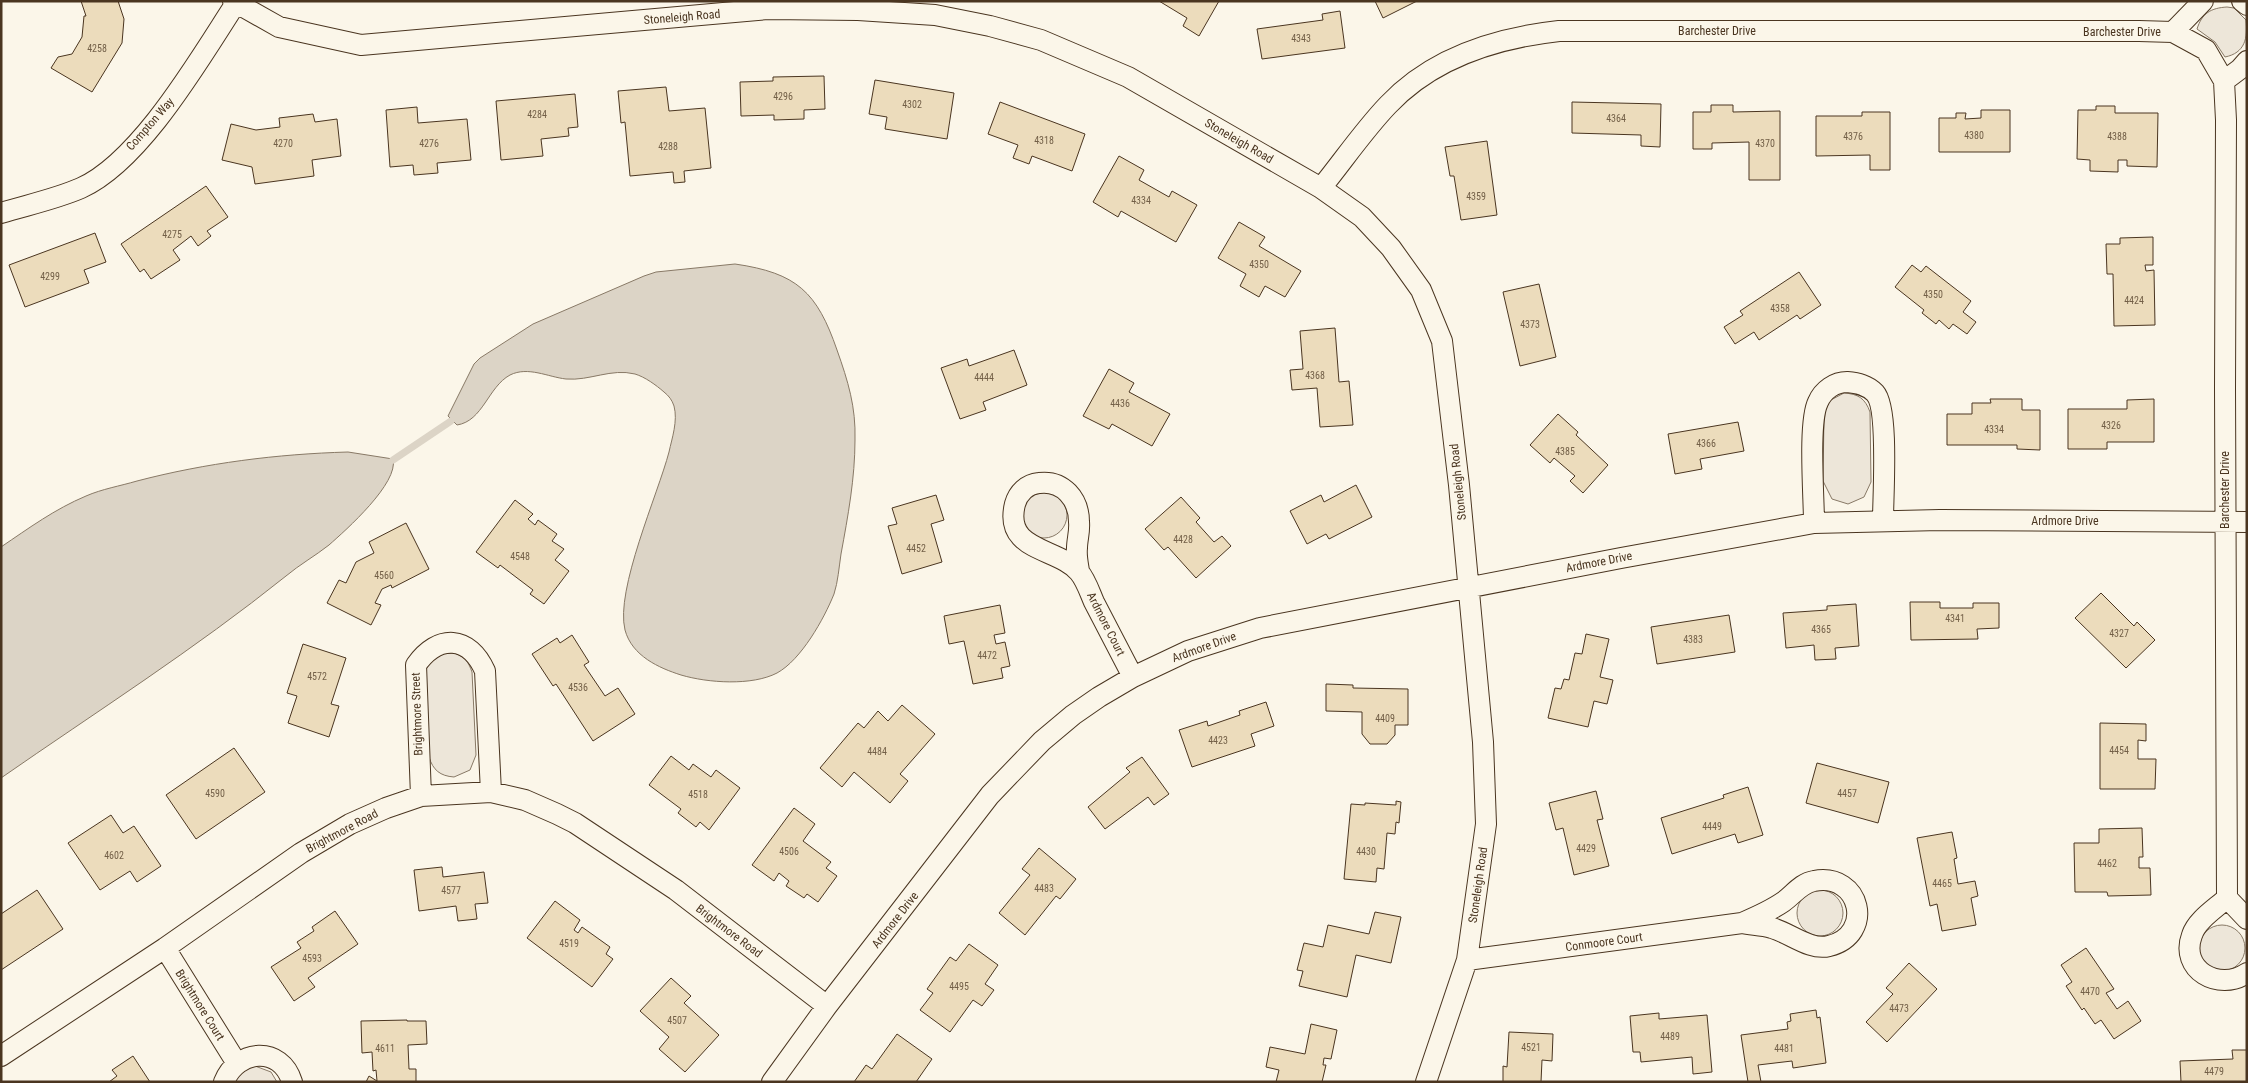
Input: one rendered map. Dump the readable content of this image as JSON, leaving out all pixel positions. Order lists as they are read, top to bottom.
{
  "streets": {
    "street": [
      "Stoneleigh Road",
      "Barchester Drive",
      "Compton Way",
      "Ardmore Drive",
      "Ardmore Court",
      "Brightmore Street",
      "Brightmore Road",
      "Conmoore Court",
      "Brightmore Court"
    ]
  },
  "crossings": [
    ["Stoneleigh Road", "Barchester Drive"],
    ["Stoneleigh Road", "Compton Way"],
    ["Stoneleigh Road", "Ardmore Drive"],
    ["Stoneleigh Road", "Conmoore Court"],
    ["Barchester Drive", "Ardmore Drive"],
    ["Ardmore Drive", "Ardmore Court"],
    ["Ardmore Drive", "Brightmore Road"],
    ["Brightmore Street", "Brightmore Road"],
    ["Brightmore Road", "Brightmore Court"]
  ],
  "house_numbers": [
    "4343",
    "4258",
    "4296",
    "4302",
    "4284",
    "4364",
    "4380",
    "4376",
    "4388",
    "4318",
    "4270",
    "4276",
    "4370",
    "4288",
    "4359",
    "4334",
    "4275",
    "4350",
    "4299",
    "4350",
    "4424",
    "4358",
    "4373",
    "4368",
    "4444",
    "4436",
    "4326",
    "4334",
    "4366",
    "4385",
    "4428",
    "4452",
    "4548",
    "4560",
    "4341",
    "4365",
    "4327",
    "4383",
    "4472",
    "4572",
    "4536",
    "4409",
    "4423",
    "4454",
    "4484",
    "4590",
    "4457",
    "4518",
    "4449",
    "4429",
    "4506",
    "4430",
    "4602",
    "4462",
    "4465",
    "4483",
    "4577",
    "4519",
    "4593",
    "4495",
    "4470",
    "4473",
    "4507",
    "4489",
    "4521",
    "4611",
    "4481",
    "4479"
  ]
}
